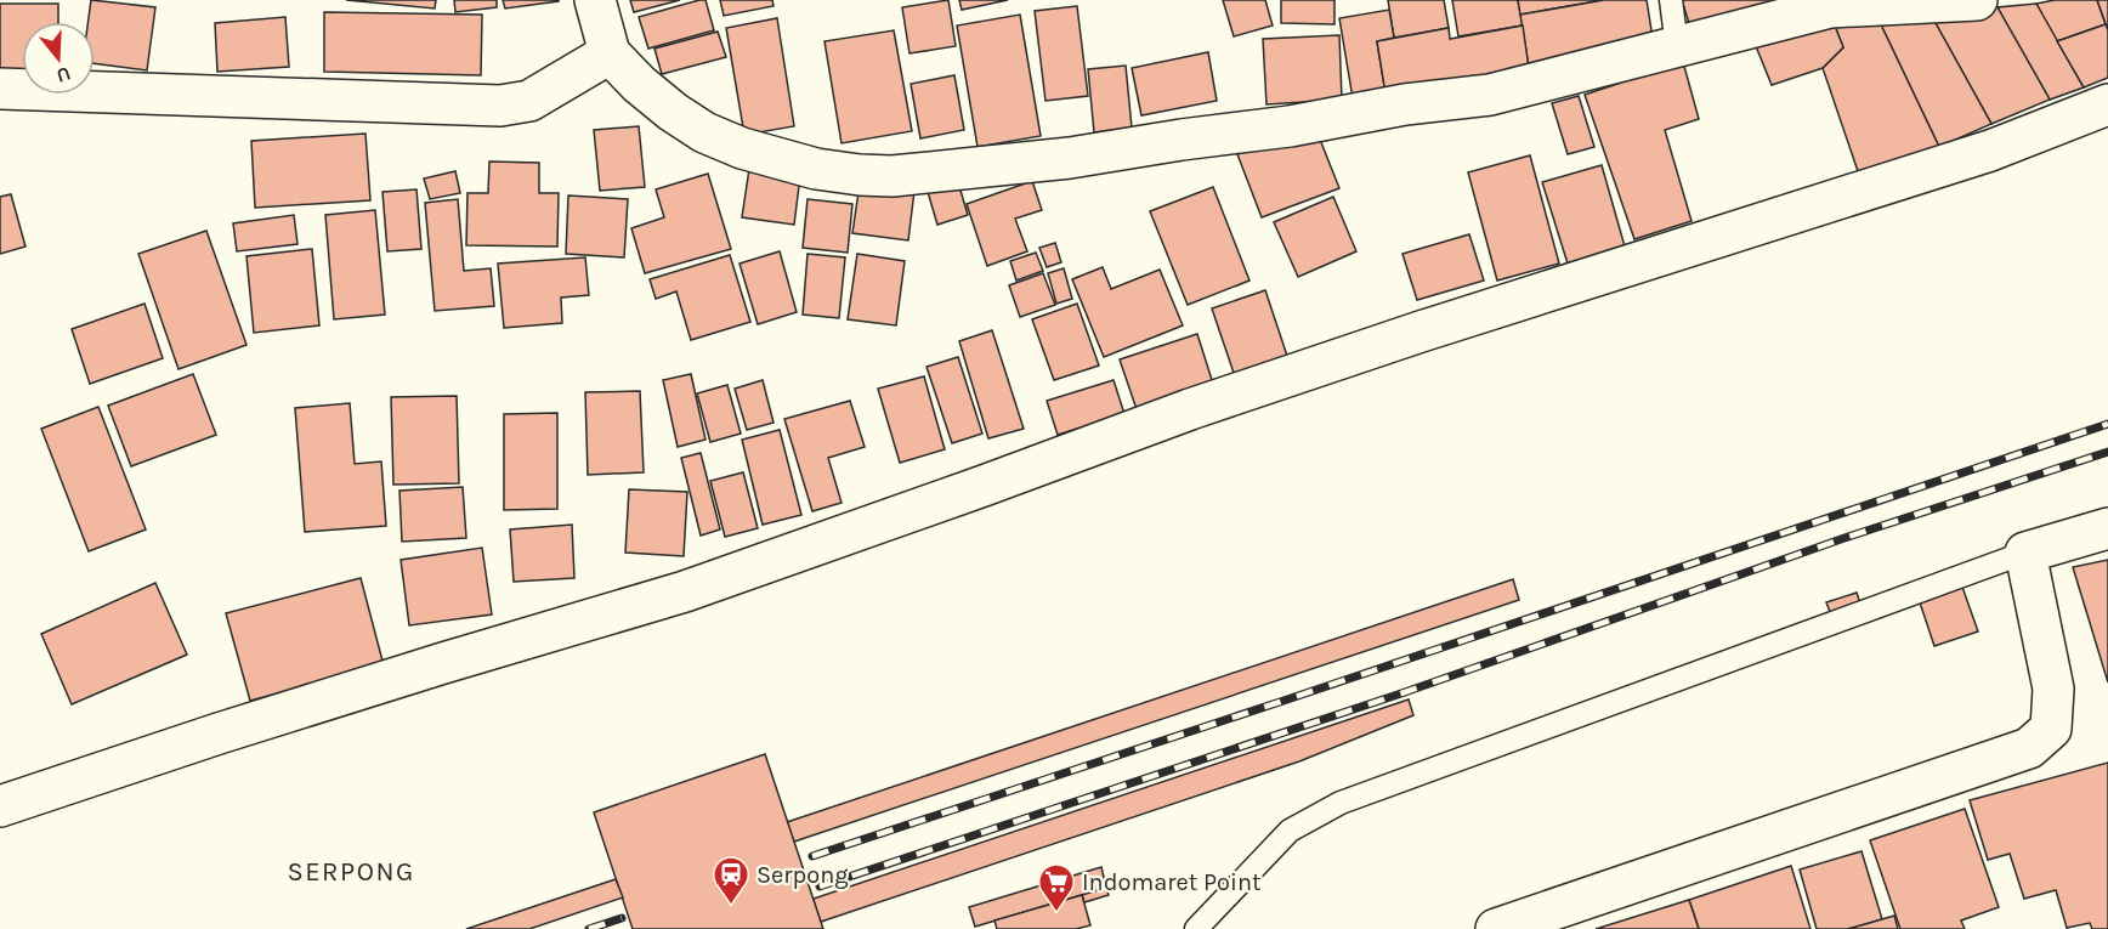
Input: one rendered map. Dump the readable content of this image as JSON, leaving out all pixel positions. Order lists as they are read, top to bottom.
{
  "districts": ["SERPONG"],
  "places": {
    "station": ["Serpong"],
    "supermarket": ["Indomaret Point"]
  },
  "north": "bottom"
}
